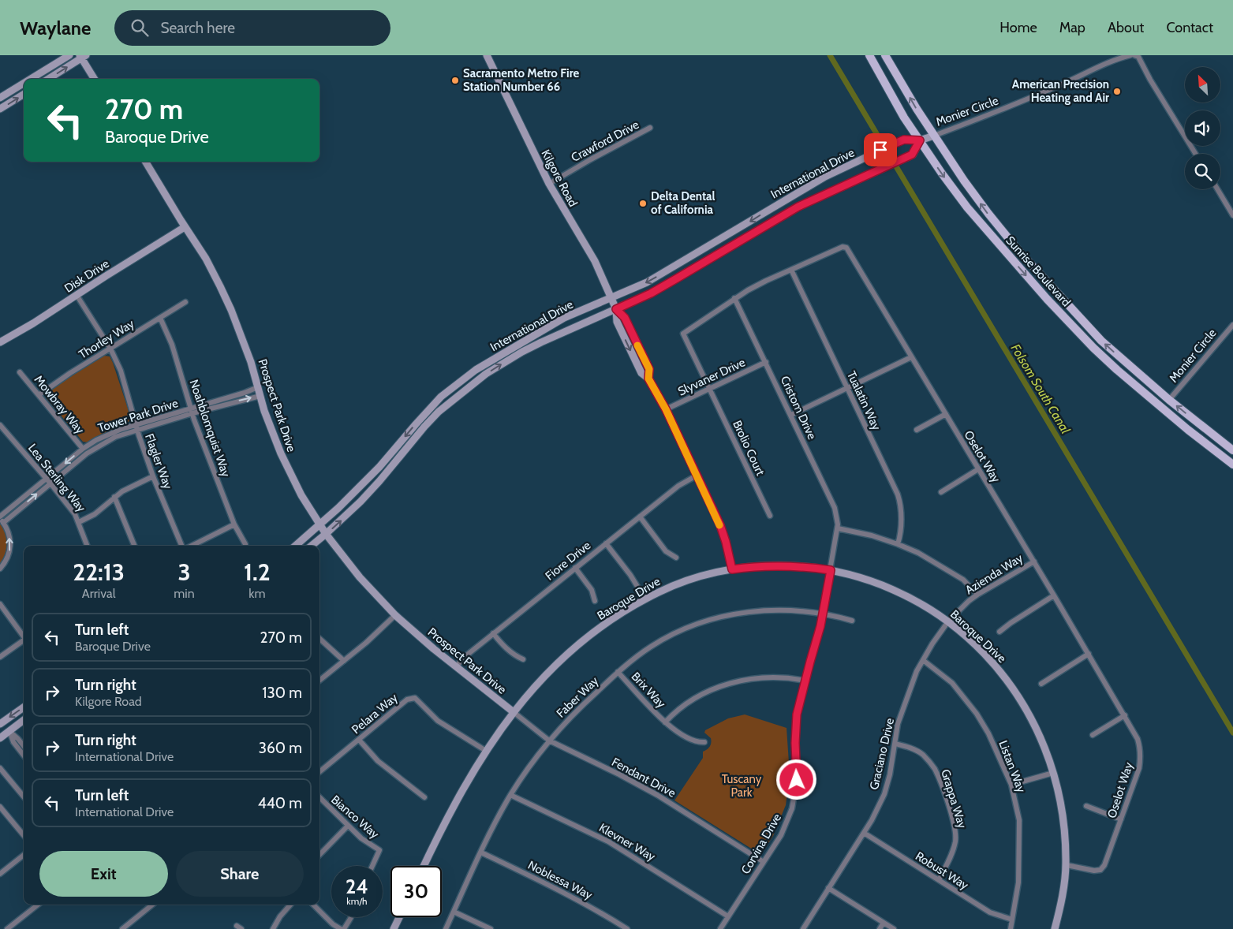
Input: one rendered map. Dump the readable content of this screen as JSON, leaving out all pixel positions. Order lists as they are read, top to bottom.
{
  "streets": {
    "main road": ["Sunrise Boulevard"],
    "street": [
      "Monier Circle",
      "Crawford Drive",
      "International Drive",
      "Kilgore Road",
      "Disk Drive",
      "Thorley Way",
      "Slyvaner Drive",
      "Tualatin Way",
      "Mowbray Way",
      "Prospect Park Drive",
      "Cristom Drive",
      "Tower Park Drive",
      "Noahblomquist Way",
      "Brolio Court",
      "Oselot Way",
      "Flagler Way",
      "Lea Sterling Way",
      "Fiore Drive",
      "Azienda Way",
      "Baroque Drive",
      "Brix Way",
      "Faber Way",
      "Pelara Way",
      "Graciano Drive",
      "Listan Way",
      "Fendant Drive",
      "Grappa Way",
      "Bianco Way",
      "Klevner Way",
      "Corvina Drive",
      "Robust Way",
      "Noblessa Way"
    ]
  },
  "crossings": [
    ["Monier Circle", "International Drive"],
    ["Monier Circle", "Sunrise Boulevard"],
    ["Crawford Drive", "Kilgore Road"],
    ["International Drive", "Kilgore Road"],
    ["International Drive", "Sunrise Boulevard"],
    ["International Drive", "Prospect Park Drive"],
    ["Kilgore Road", "Slyvaner Drive"],
    ["Kilgore Road", "Fiore Drive"],
    ["Kilgore Road", "Baroque Drive"],
    ["Disk Drive", "Prospect Park Drive"],
    ["Disk Drive", "Flagler Way"],
    ["Thorley Way", "Mowbray Way"],
    ["Thorley Way", "Noahblomquist Way"],
    ["Thorley Way", "Flagler Way"],
    ["Slyvaner Drive", "Cristom Drive"],
    ["Slyvaner Drive", "Brolio Court"],
    ["Slyvaner Drive", "Oselot Way"],
    ["Tualatin Way", "Oselot Way"],
    ["Mowbray Way", "Tower Park Drive"],
    ["Prospect Park Drive", "Tower Park Drive"],
    ["Prospect Park Drive", "Fiore Drive"],
    ["Prospect Park Drive", "Baroque Drive"],
    ["Prospect Park Drive", "Fendant Drive"],
    ["Cristom Drive", "Oselot Way"],
    ["Cristom Drive", "Corvina Drive"],
    ["Tower Park Drive", "Noahblomquist Way"],
    ["Tower Park Drive", "Flagler Way"],
    ["Tower Park Drive", "Lea Sterling Way"],
    ["Brolio Court", "Oselot Way"],
    ["Oselot Way", "Azienda Way"],
    ["Oselot Way", "Baroque Drive"],
    ["Azienda Way", "Baroque Drive"],
    ["Azienda Way", "Graciano Drive"],
    ["Baroque Drive", "Pelara Way"],
    ["Baroque Drive", "Graciano Drive"],
    ["Baroque Drive", "Fendant Drive"],
    ["Baroque Drive", "Corvina Drive"],
    ["Brix Way", "Faber Way"],
    ["Faber Way", "Fendant Drive"],
    ["Faber Way", "Klevner Way"],
    ["Faber Way", "Corvina Drive"],
    ["Faber Way", "Noblessa Way"],
    ["Graciano Drive", "Listan Way"],
    ["Graciano Drive", "Grappa Way"],
    ["Graciano Drive", "Robust Way"],
    ["Listan Way", "Robust Way"],
    ["Fendant Drive", "Corvina Drive"],
    ["Grappa Way", "Robust Way"],
    ["Klevner Way", "Corvina Drive"]
  ],
  "water": ["Folsom South Canal"],
  "parks": ["Tuscany Park"],
  "places": ["Sacramento Metro Fire Station Number 66", "American Precision Heating and Air", "Delta Dental of California"],
  "north": "top left",
  "page": {
    "header": "Waylane",
    "search": "Search here",
    "nav": [
      "Home",
      "Map",
      "About",
      "Contact"
    ],
    "turn": ["270 m", "Baroque Drive"],
    "eta": [
      "22:13",
      "Arrival",
      "3",
      "min",
      "1.2",
      "km"
    ],
    "list": [
      {
        "name": "Turn left",
        "note": "Baroque Drive",
        "value": "270 m"
      },
      {
        "name": "Turn right",
        "note": "Kilgore Road",
        "value": "130 m"
      },
      {
        "name": "Turn right",
        "note": "International Drive",
        "value": "360 m"
      },
      {
        "name": "Turn left",
        "note": "International Drive",
        "value": "440 m"
      }
    ],
    "buttons": ["Exit", "Share"],
    "speed": "24 km/h",
    "limit": "30"
  }
}
